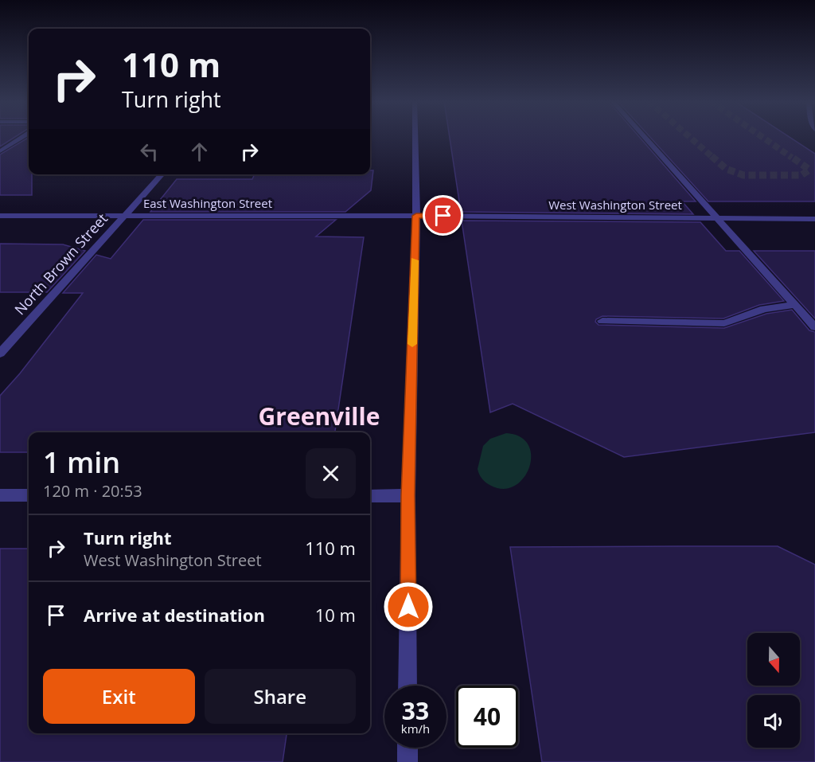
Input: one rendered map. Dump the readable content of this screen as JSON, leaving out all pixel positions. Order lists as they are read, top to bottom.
{
  "streets": {
    "street": ["East Washington Street", "West Washington Street", "North Brown Street"]
  },
  "crossings": [
    ["East Washington Street", "West Washington Street"],
    ["East Washington Street", "North Brown Street"]
  ],
  "districts": ["Greenville"],
  "north": "bottom",
  "page": {
    "turn": ["110 m", "Turn right"],
    "heading": ["1 min", "120 m · 20:53"],
    "list": [
      {
        "name": "Turn right",
        "note": "West Washington Street",
        "value": "110 m"
      },
      {
        "name": "Arrive at destination",
        "value": "10 m"
      }
    ],
    "buttons": ["Exit", "Share"],
    "speed": "33 km/h",
    "limit": "40"
  }
}
